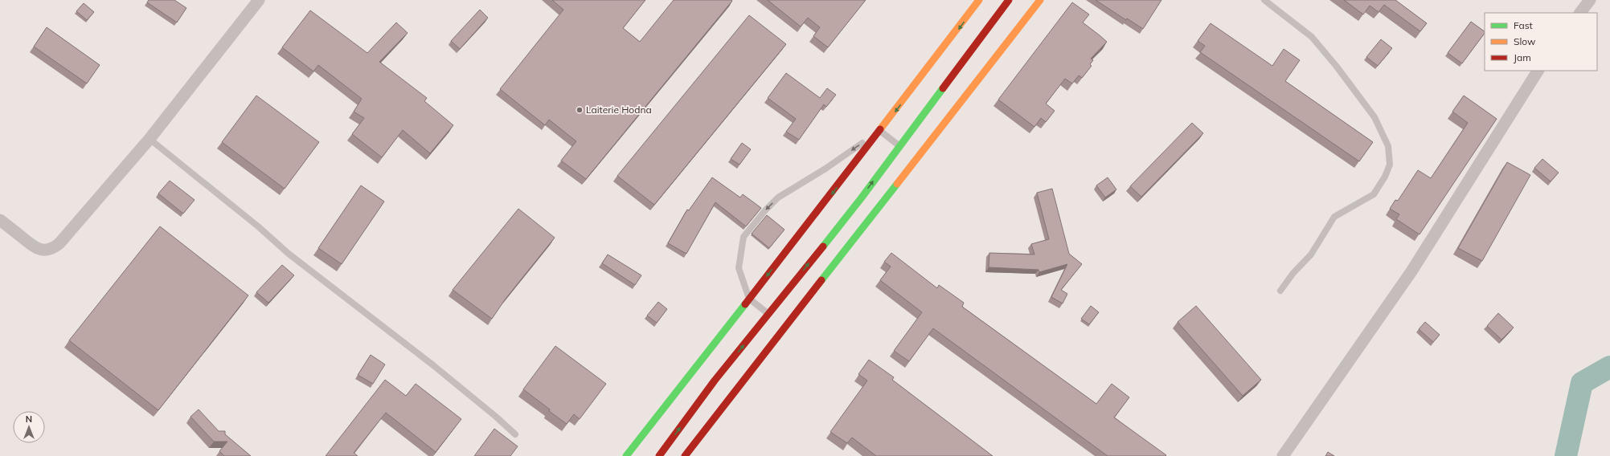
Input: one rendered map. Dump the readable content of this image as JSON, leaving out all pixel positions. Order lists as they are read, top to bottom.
{
  "places": ["Laiterie Hodna"],
  "legend": ["Fast", "Slow", "Jam"],
  "north": "top"
}
